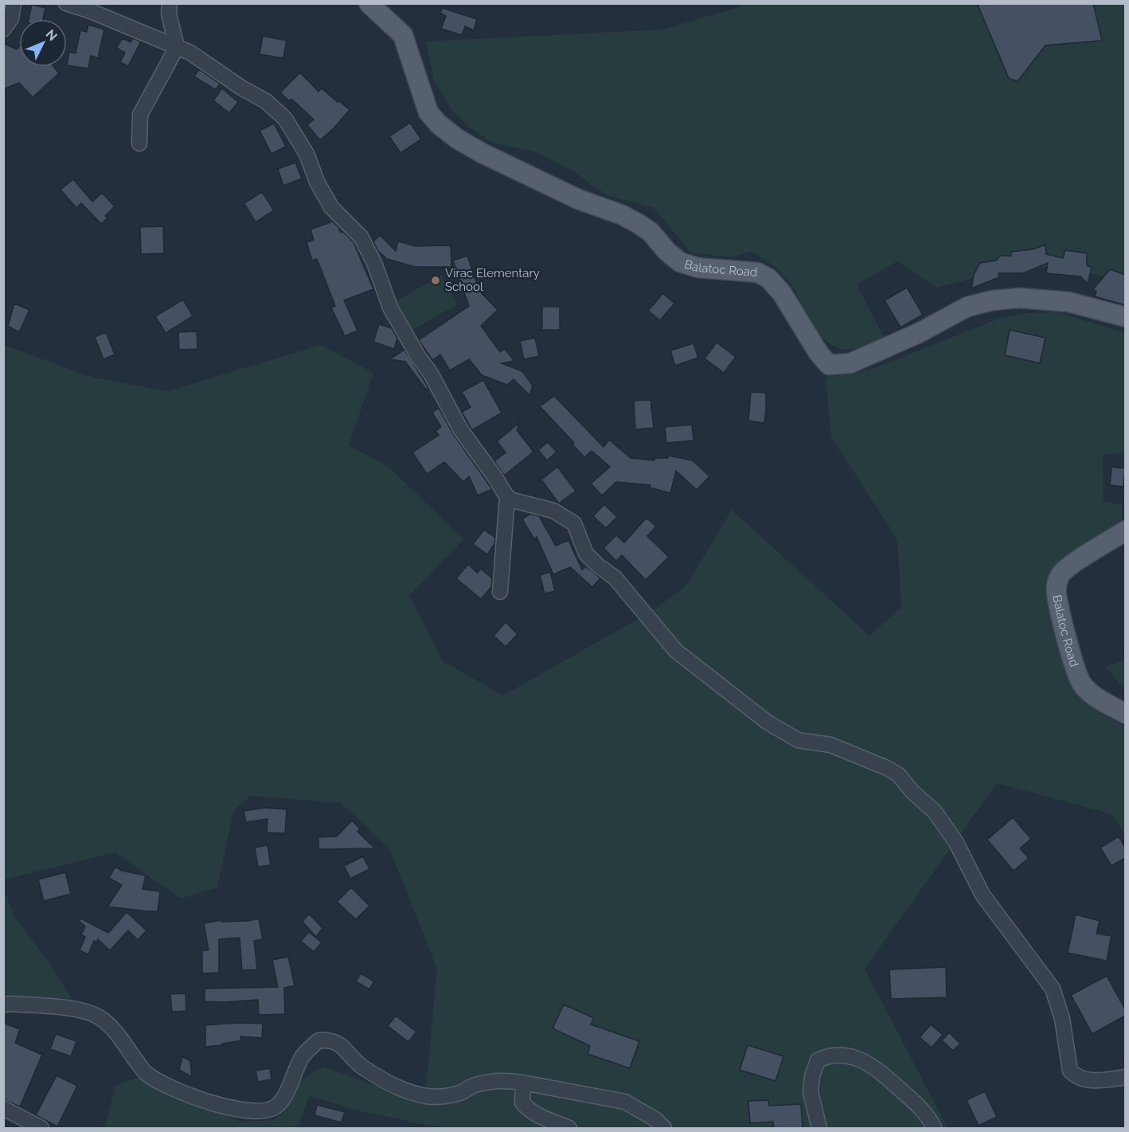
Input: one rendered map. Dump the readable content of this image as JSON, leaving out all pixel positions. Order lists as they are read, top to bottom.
{
  "streets": {
    "main road": ["Balatoc Road"]
  },
  "places": ["Virac Elementary School"],
  "north": "top right"
}
